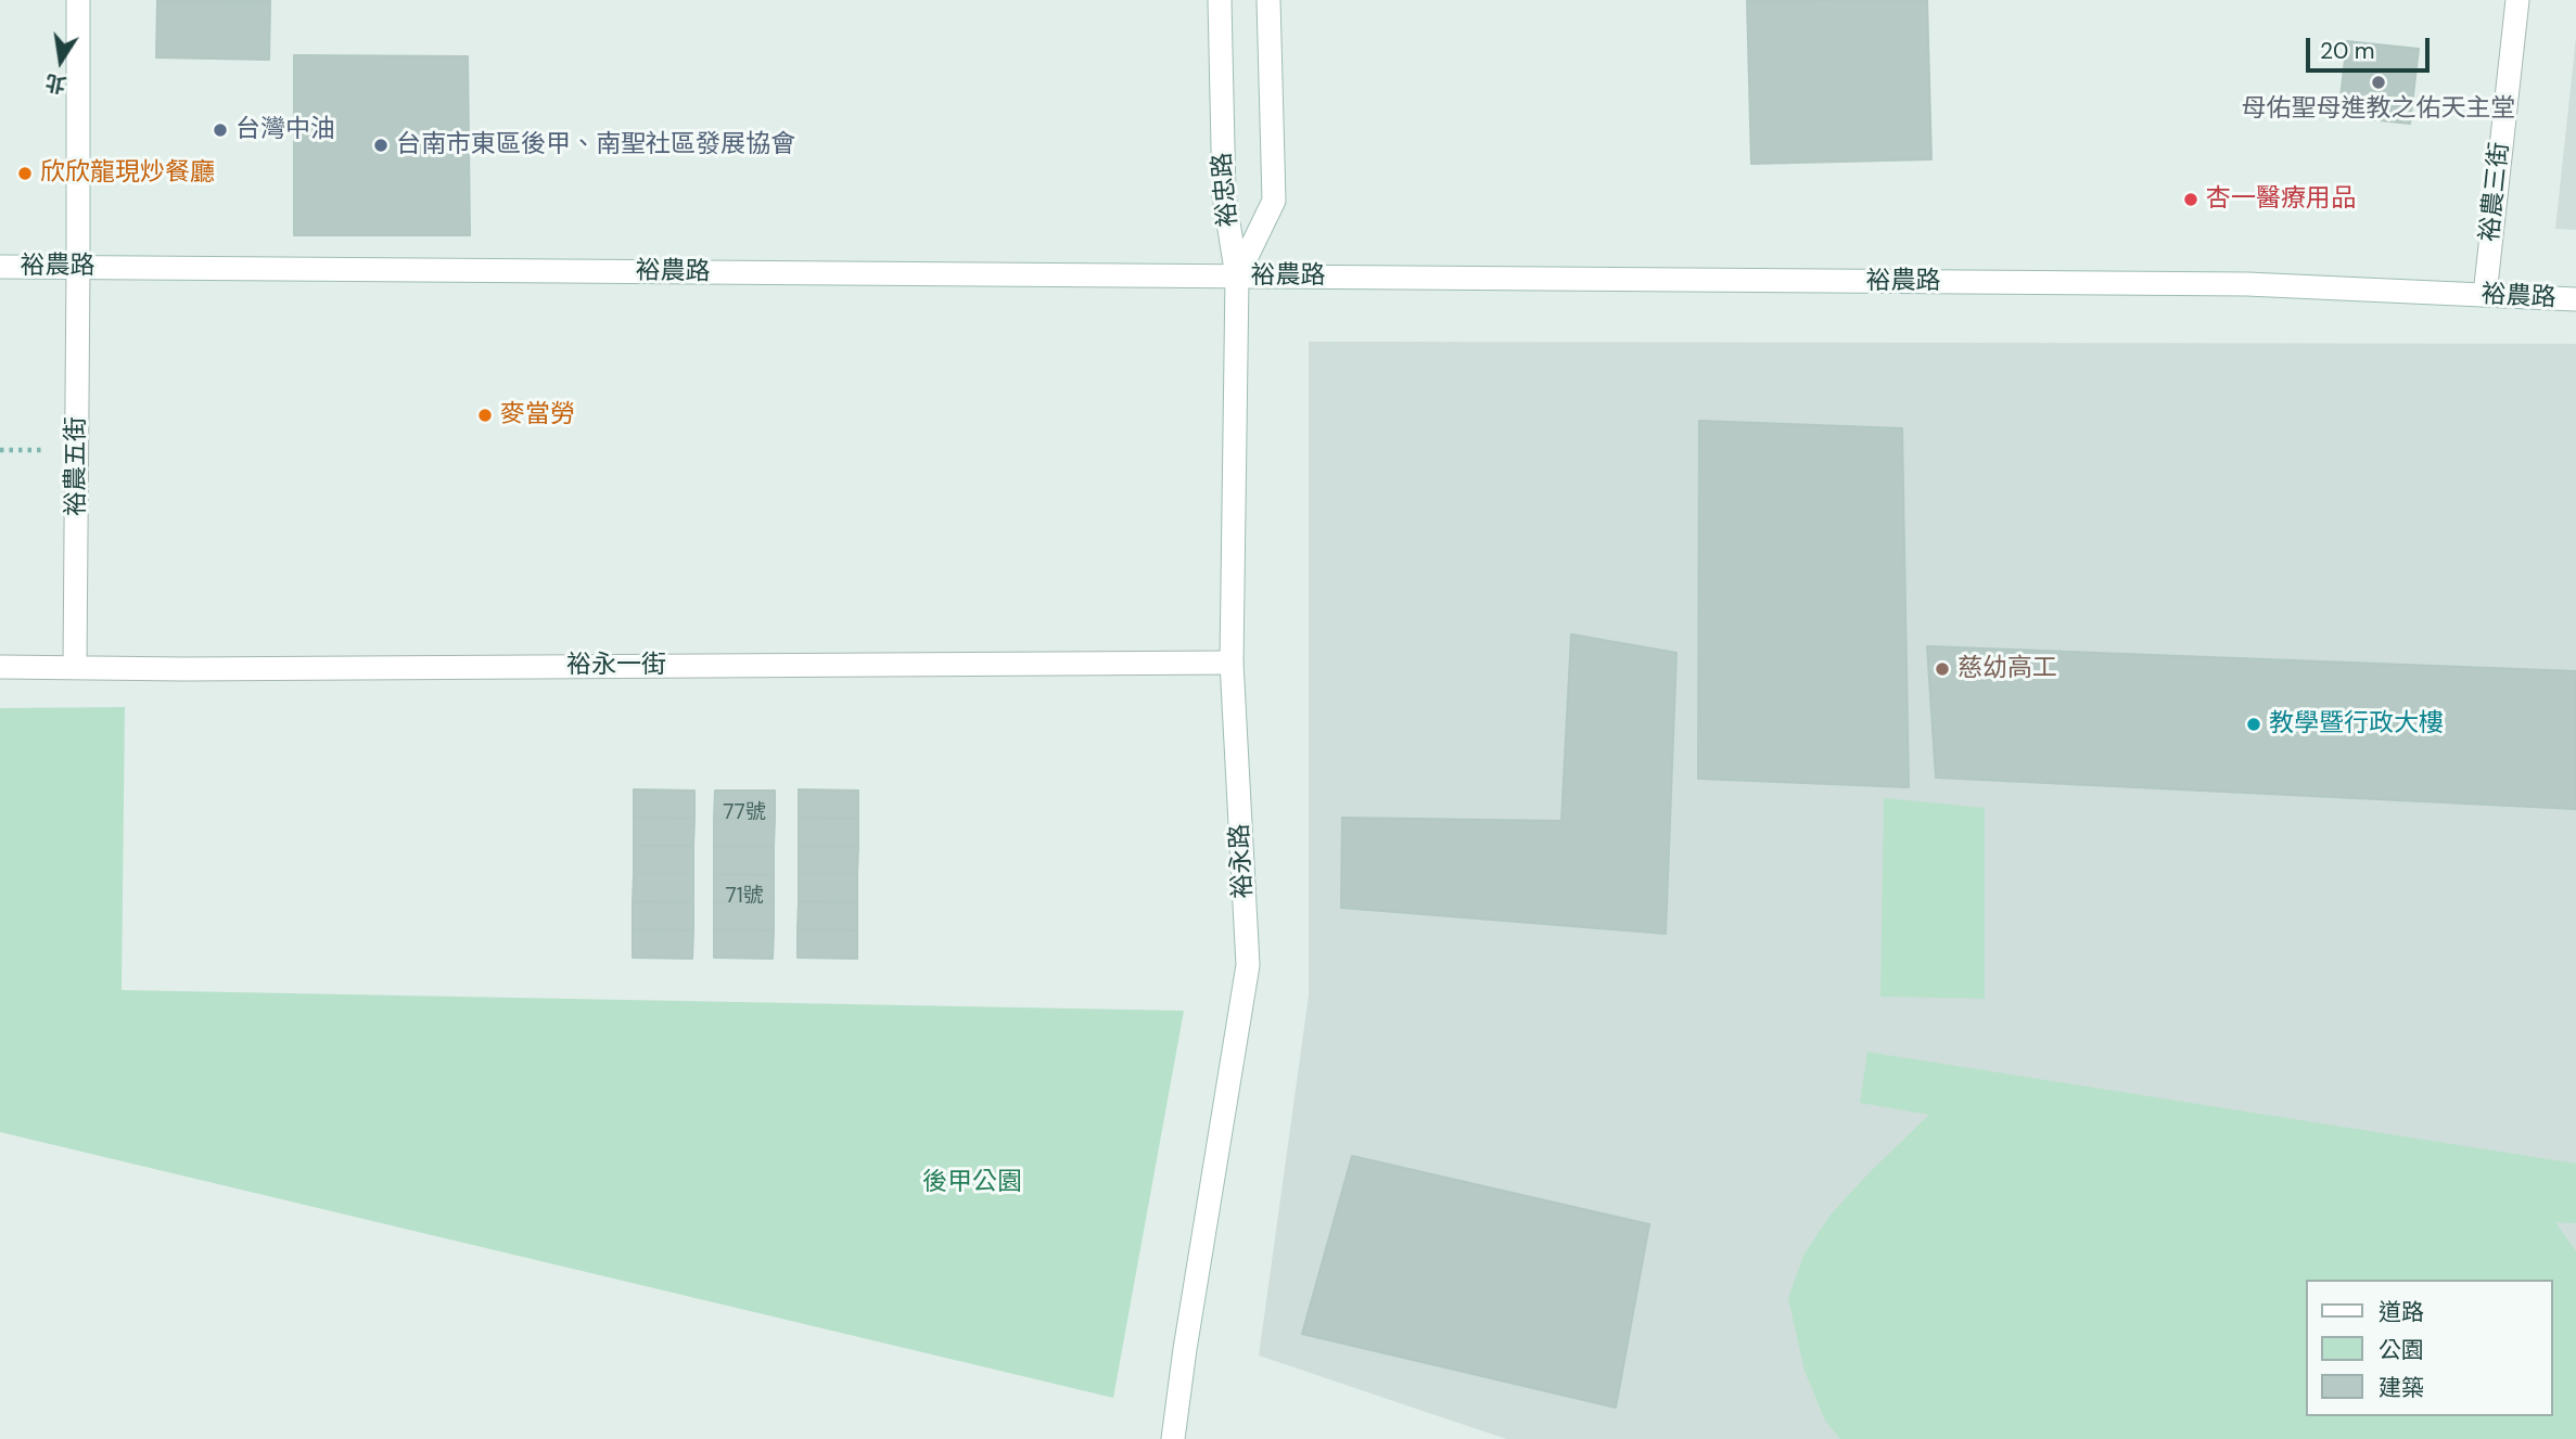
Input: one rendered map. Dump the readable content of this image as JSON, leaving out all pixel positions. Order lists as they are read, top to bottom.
{
  "streets": {
    "street": [
      "裕忠路",
      "裕農三街",
      "裕農路",
      "裕農五街",
      "裕永一街",
      "裕永路"
    ]
  },
  "crossings": [
    ["裕忠路", "裕農路"],
    ["裕忠路", "裕永路"],
    ["裕農三街", "裕農路"],
    ["裕農路", "裕農五街"],
    ["裕農路", "裕永路"],
    ["裕農五街", "裕永一街"],
    ["裕永一街", "裕永路"]
  ],
  "parks": ["後甲公園"],
  "places": [
    "母佑聖母進教之佑天主堂",
    "台灣中油",
    "台南市東區後甲、南聖社區發展協會",
    "欣欣龍現炒餐廳",
    "杏一醫療用品",
    "麥當勞",
    "慈幼高工",
    "教學暨行政大樓"
  ],
  "house_numbers": ["77號", "71號"],
  "legend": ["道路", "公園", "建築"],
  "scale_bar": "20 m",
  "north": "bottom"
}
